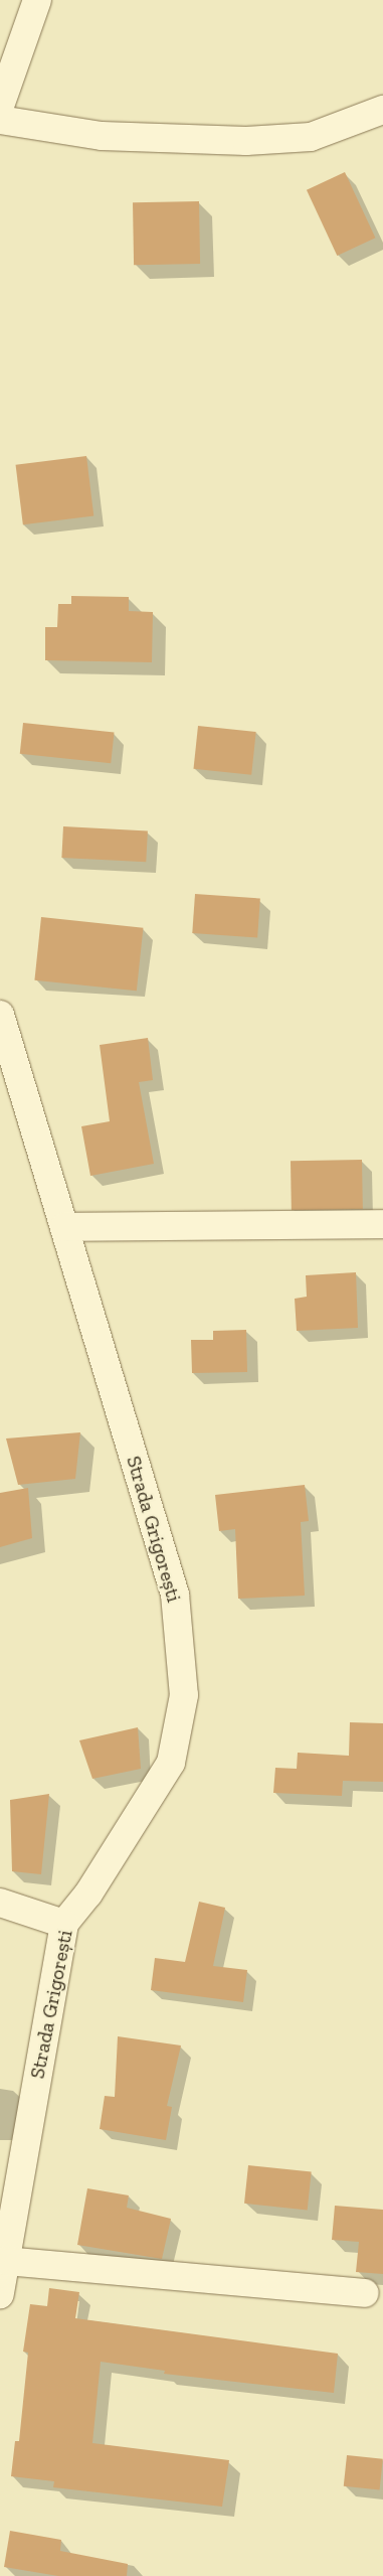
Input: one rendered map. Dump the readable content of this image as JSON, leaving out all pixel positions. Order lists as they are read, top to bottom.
{
  "streets": {
    "street": ["Strada Grigorești"]
  }
}
